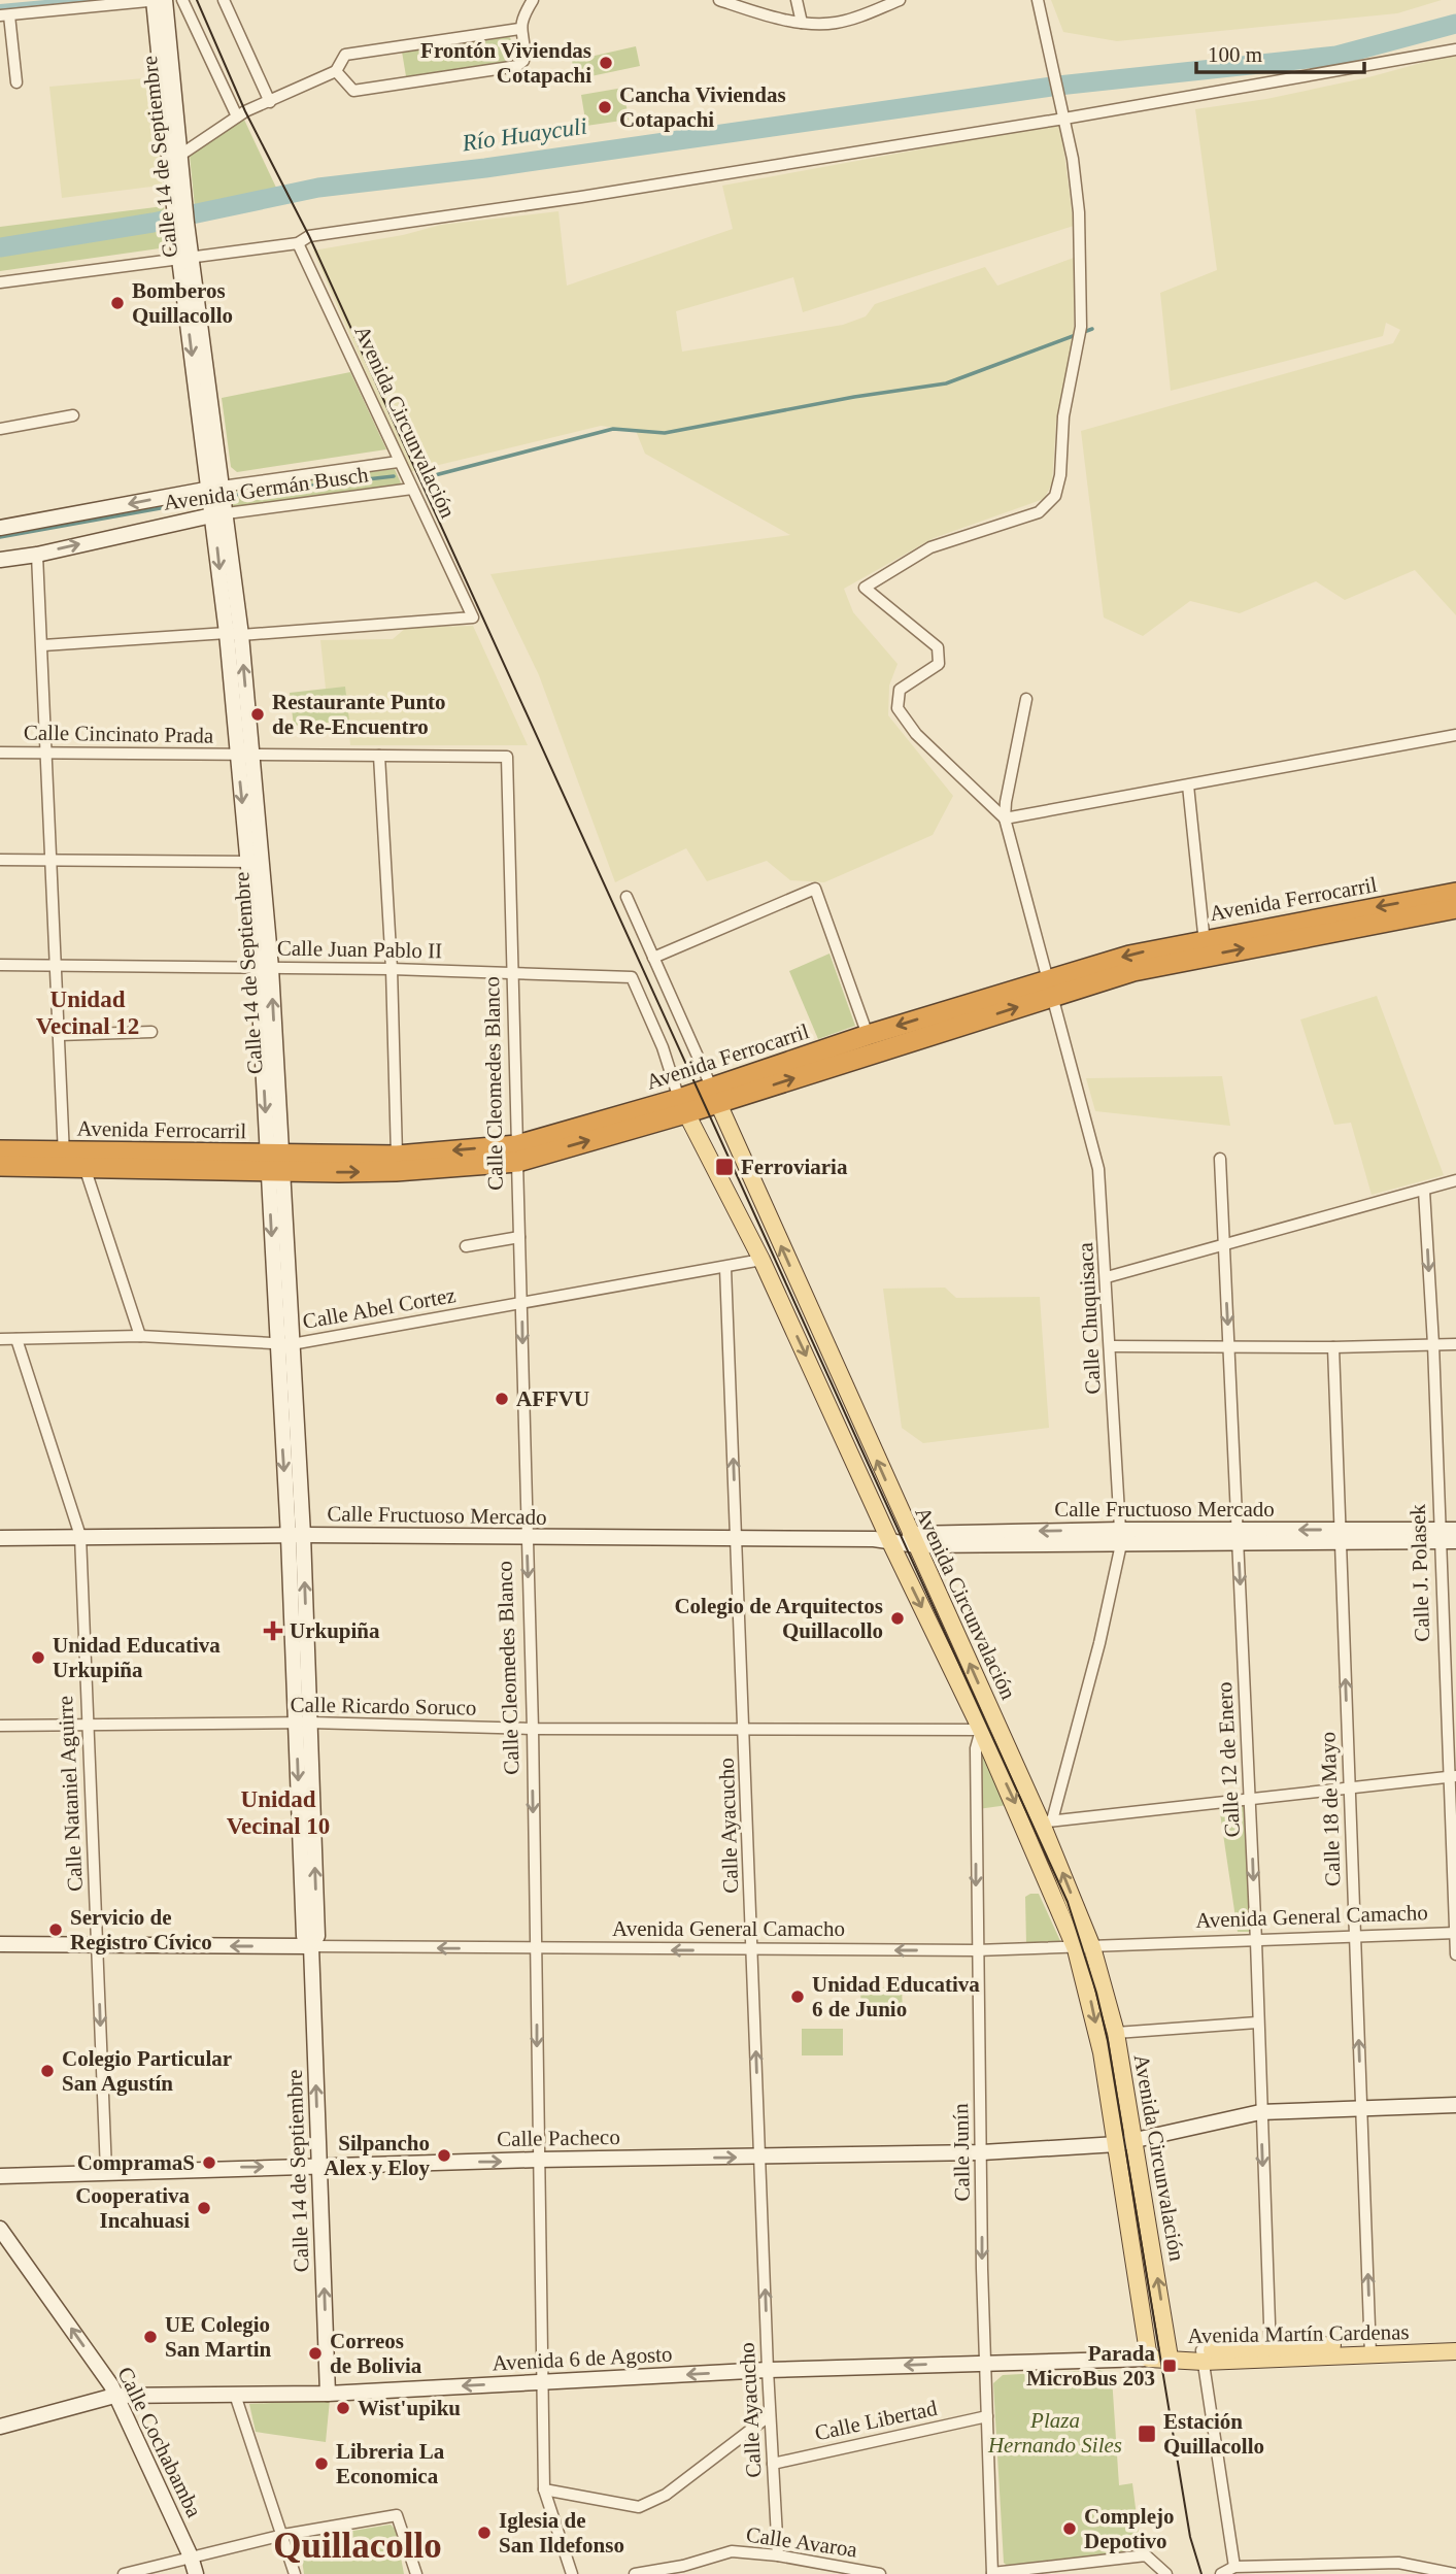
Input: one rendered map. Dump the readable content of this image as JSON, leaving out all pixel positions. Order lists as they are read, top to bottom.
{
  "streets": {
    "highway": ["Avenida Ferrocarril"],
    "main road": [
      "Calle 14 de Septiembre",
      "Avenida Circunvalación",
      "Avenida Germán Busch",
      "Calle Fructuoso Mercado",
      "Avenida General Camacho",
      "Calle Pacheco",
      "Avenida Martín Cardenas",
      "Avenida 6 de Agosto",
      "Calle Cochabamba"
    ],
    "street": [
      "Calle Cincinato Prada",
      "Calle Juan Pablo II",
      "Calle Cleomedes Blanco",
      "Calle Abel Cortez",
      "Calle Chuquisaca",
      "Calle J. Polasek",
      "Calle Ricardo Soruco",
      "Calle 12 de Enero",
      "Calle Nataniel Aguirre",
      "Calle 18 de Mayo",
      "Calle Ayacucho",
      "Calle Junín",
      "Calle Libertad",
      "Calle Avaroa"
    ]
  },
  "crossings": [
    ["Calle 14 de Septiembre", "Avenida Circunvalación"],
    ["Calle 14 de Septiembre", "Avenida Germán Busch"],
    ["Calle 14 de Septiembre", "Calle Cincinato Prada"],
    ["Calle 14 de Septiembre", "Avenida Ferrocarril"],
    ["Calle 14 de Septiembre", "Calle Juan Pablo II"],
    ["Calle 14 de Septiembre", "Calle Abel Cortez"],
    ["Calle 14 de Septiembre", "Calle Fructuoso Mercado"],
    ["Calle 14 de Septiembre", "Calle Ricardo Soruco"],
    ["Calle 14 de Septiembre", "Avenida General Camacho"],
    ["Calle 14 de Septiembre", "Calle Pacheco"],
    ["Calle 14 de Septiembre", "Avenida 6 de Agosto"],
    ["Avenida Circunvalación", "Avenida Germán Busch"],
    ["Avenida Circunvalación", "Avenida Ferrocarril"],
    ["Avenida Circunvalación", "Calle Juan Pablo II"],
    ["Avenida Circunvalación", "Calle Abel Cortez"],
    ["Avenida Circunvalación", "Calle Chuquisaca"],
    ["Avenida Circunvalación", "Calle Fructuoso Mercado"],
    ["Avenida Circunvalación", "Calle Ricardo Soruco"],
    ["Avenida Circunvalación", "Avenida General Camacho"],
    ["Avenida Circunvalación", "Calle Pacheco"],
    ["Avenida Circunvalación", "Calle Junín"],
    ["Avenida Circunvalación", "Avenida Martín Cardenas"],
    ["Avenida Circunvalación", "Avenida 6 de Agosto"],
    ["Calle Cincinato Prada", "Calle Cleomedes Blanco"],
    ["Avenida Ferrocarril", "Calle Cleomedes Blanco"],
    ["Avenida Ferrocarril", "Calle Chuquisaca"],
    ["Calle Juan Pablo II", "Calle Cleomedes Blanco"],
    ["Calle Cleomedes Blanco", "Calle Abel Cortez"],
    ["Calle Cleomedes Blanco", "Calle Fructuoso Mercado"],
    ["Calle Cleomedes Blanco", "Calle Ricardo Soruco"],
    ["Calle Cleomedes Blanco", "Avenida General Camacho"],
    ["Calle Cleomedes Blanco", "Calle Pacheco"],
    ["Calle Cleomedes Blanco", "Avenida 6 de Agosto"],
    ["Calle Abel Cortez", "Calle Nataniel Aguirre"],
    ["Calle Abel Cortez", "Calle Ayacucho"],
    ["Calle Chuquisaca", "Calle Fructuoso Mercado"],
    ["Calle Fructuoso Mercado", "Calle J. Polasek"],
    ["Calle Fructuoso Mercado", "Calle 12 de Enero"],
    ["Calle Fructuoso Mercado", "Calle Nataniel Aguirre"],
    ["Calle Fructuoso Mercado", "Calle 18 de Mayo"],
    ["Calle Fructuoso Mercado", "Calle Ayacucho"],
    ["Calle J. Polasek", "Avenida General Camacho"],
    ["Calle Ricardo Soruco", "Calle Nataniel Aguirre"],
    ["Calle Ricardo Soruco", "Calle Ayacucho"],
    ["Calle Ricardo Soruco", "Calle Junín"],
    ["Calle 12 de Enero", "Avenida General Camacho"],
    ["Calle 12 de Enero", "Calle Pacheco"],
    ["Calle 12 de Enero", "Avenida Martín Cardenas"],
    ["Calle Nataniel Aguirre", "Avenida General Camacho"],
    ["Calle Nataniel Aguirre", "Calle Pacheco"],
    ["Calle 18 de Mayo", "Avenida General Camacho"],
    ["Calle 18 de Mayo", "Calle Pacheco"],
    ["Calle 18 de Mayo", "Avenida Martín Cardenas"],
    ["Calle Ayacucho", "Avenida General Camacho"],
    ["Calle Ayacucho", "Calle Pacheco"],
    ["Calle Ayacucho", "Avenida 6 de Agosto"],
    ["Calle Ayacucho", "Calle Libertad"],
    ["Calle Ayacucho", "Calle Avaroa"],
    ["Avenida General Camacho", "Calle Junín"],
    ["Calle Pacheco", "Calle Junín"],
    ["Calle Junín", "Avenida 6 de Agosto"],
    ["Calle Junín", "Calle Libertad"],
    ["Avenida Martín Cardenas", "Avenida 6 de Agosto"],
    ["Avenida 6 de Agosto", "Calle Cochabamba"]
  ],
  "one_way": [
    "Calle Cleomedes Blanco",
    "Calle 12 de Enero",
    "Calle 18 de Mayo",
    "Calle Ayacucho",
    "Avenida General Camacho",
    "Calle Pacheco",
    "Calle Junín",
    "Avenida 6 de Agosto",
    "Calle Cochabamba"
  ],
  "districts": ["Unidad Vecinal 12", "Unidad Vecinal 10", "Quillacollo"],
  "water": ["Río Huayculi"],
  "parks": ["Plaza Hernando Siles"],
  "places": {
    "other": [
      "Frontón Viviendas Cotapachi",
      "Cancha Viviendas Cotapachi",
      "Bomberos Quillacollo",
      "Restaurante Punto de Re-Encuentro",
      "AFFVU",
      "Colegio de Arquitectos Quillacollo",
      "Unidad Educativa Urkupiña",
      "Servicio de Registro Cívico",
      "Unidad Educativa 6 de Junio",
      "Colegio Particular San Agustín",
      "Silpancho Alex y Eloy",
      "CompramaS",
      "Cooperativa Incahuasi",
      "UE Colegio San Martin",
      "Correos de Bolivia",
      "Wist'upiku",
      "Libreria La Economica",
      "Complejo Depotivo",
      "Iglesia de San Ildefonso"
    ],
    "transit": ["Ferroviaria", "Parada MicroBus 203", "Estación Quillacollo"],
    "health": ["Urkupiña"]
  },
  "scale_bar": "100 m"
}
